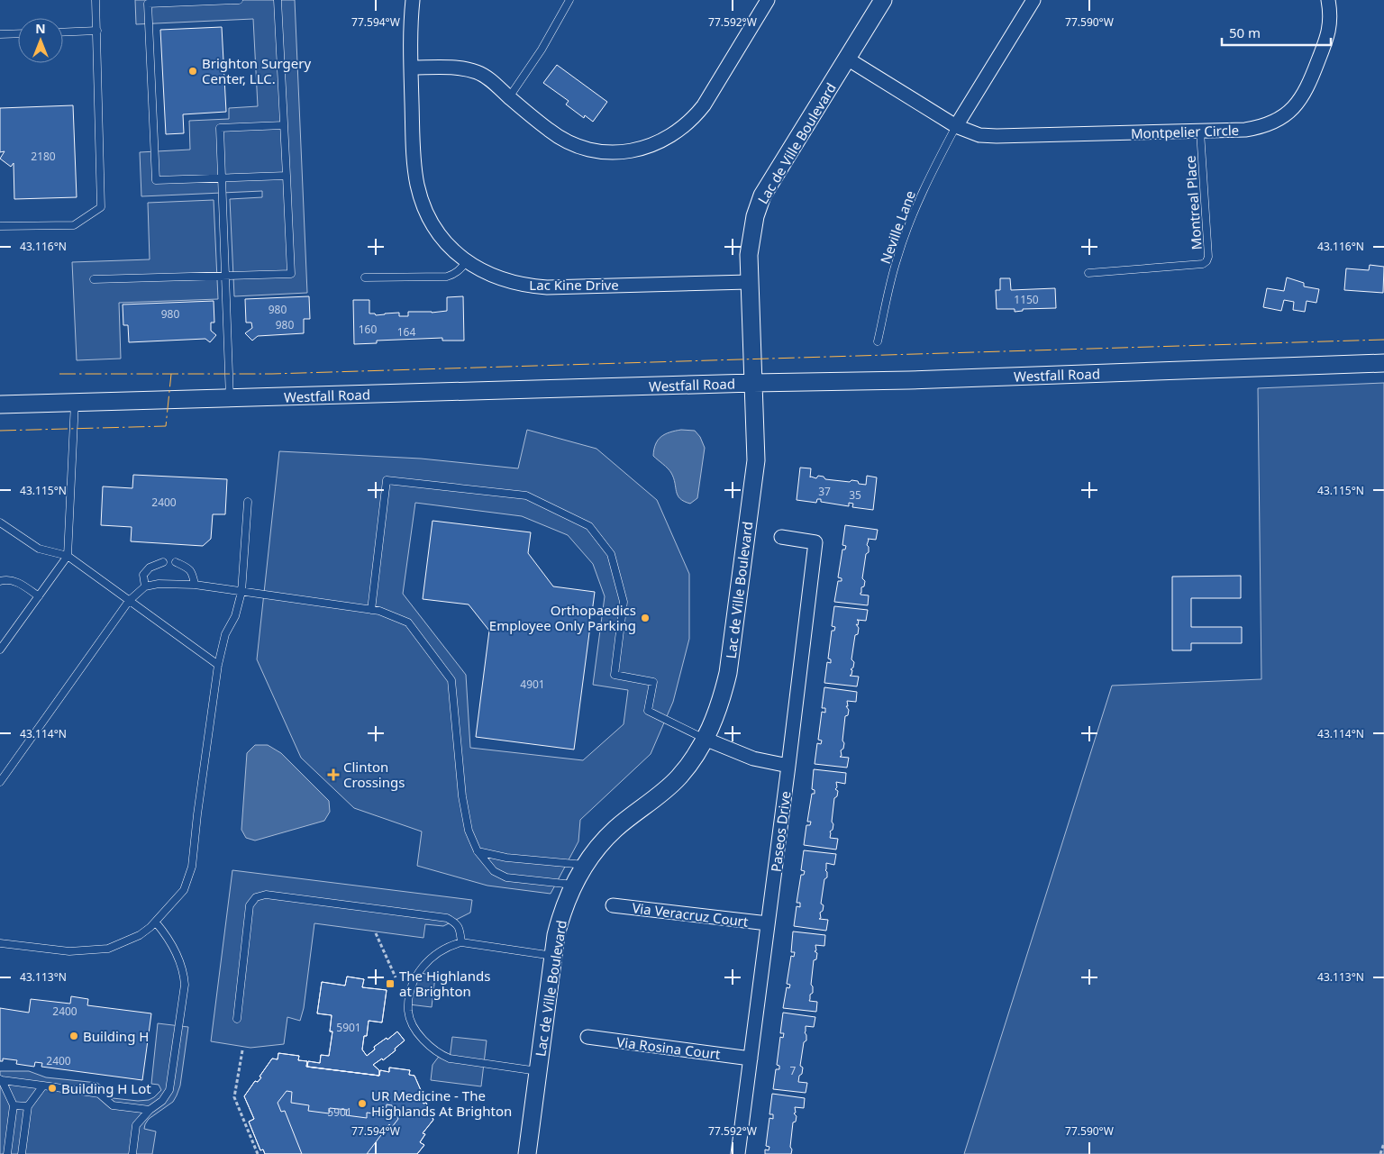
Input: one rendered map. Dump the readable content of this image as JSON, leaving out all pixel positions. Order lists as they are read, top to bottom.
{
  "streets": {
    "street": [
      "Montpelier Circle",
      "Lac de Ville Boulevard",
      "Lac Kine Drive",
      "Westfall Road",
      "Paseos Drive",
      "Via Veracruz Court",
      "Via Rosina Court"
    ],
    "lane": ["Montreal Place", "Neville Lane"]
  },
  "crossings": [
    ["Montpelier Circle", "Lac de Ville Boulevard"],
    ["Montpelier Circle", "Montreal Place"],
    ["Montpelier Circle", "Neville Lane"],
    ["Lac de Ville Boulevard", "Lac Kine Drive"],
    ["Lac de Ville Boulevard", "Westfall Road"],
    ["Paseos Drive", "Via Veracruz Court"],
    ["Paseos Drive", "Via Rosina Court"]
  ],
  "places": {
    "other": [
      "Brighton Surgery Center, LLC.",
      "Orthopaedics Employee Only Parking",
      "Building H",
      "Building H Lot",
      "UR Medicine - The Highlands At Brighton"
    ],
    "health": ["Clinton Crossings"],
    "transit": ["The Highlands at Brighton"]
  },
  "house_numbers": [
    "2180",
    "1150",
    "980",
    "980",
    "980",
    "160",
    "164",
    "37",
    "35",
    "2400",
    "4901",
    "2400",
    "5901",
    "2400",
    "7",
    "5901"
  ],
  "scale_bar": "50 m",
  "north": "top",
  "coordinates": [
    "77.594°W",
    "77.592°W",
    "77.590°W",
    "43.116°N",
    "43.115°N",
    "43.114°N",
    "43.113°N"
  ]
}
